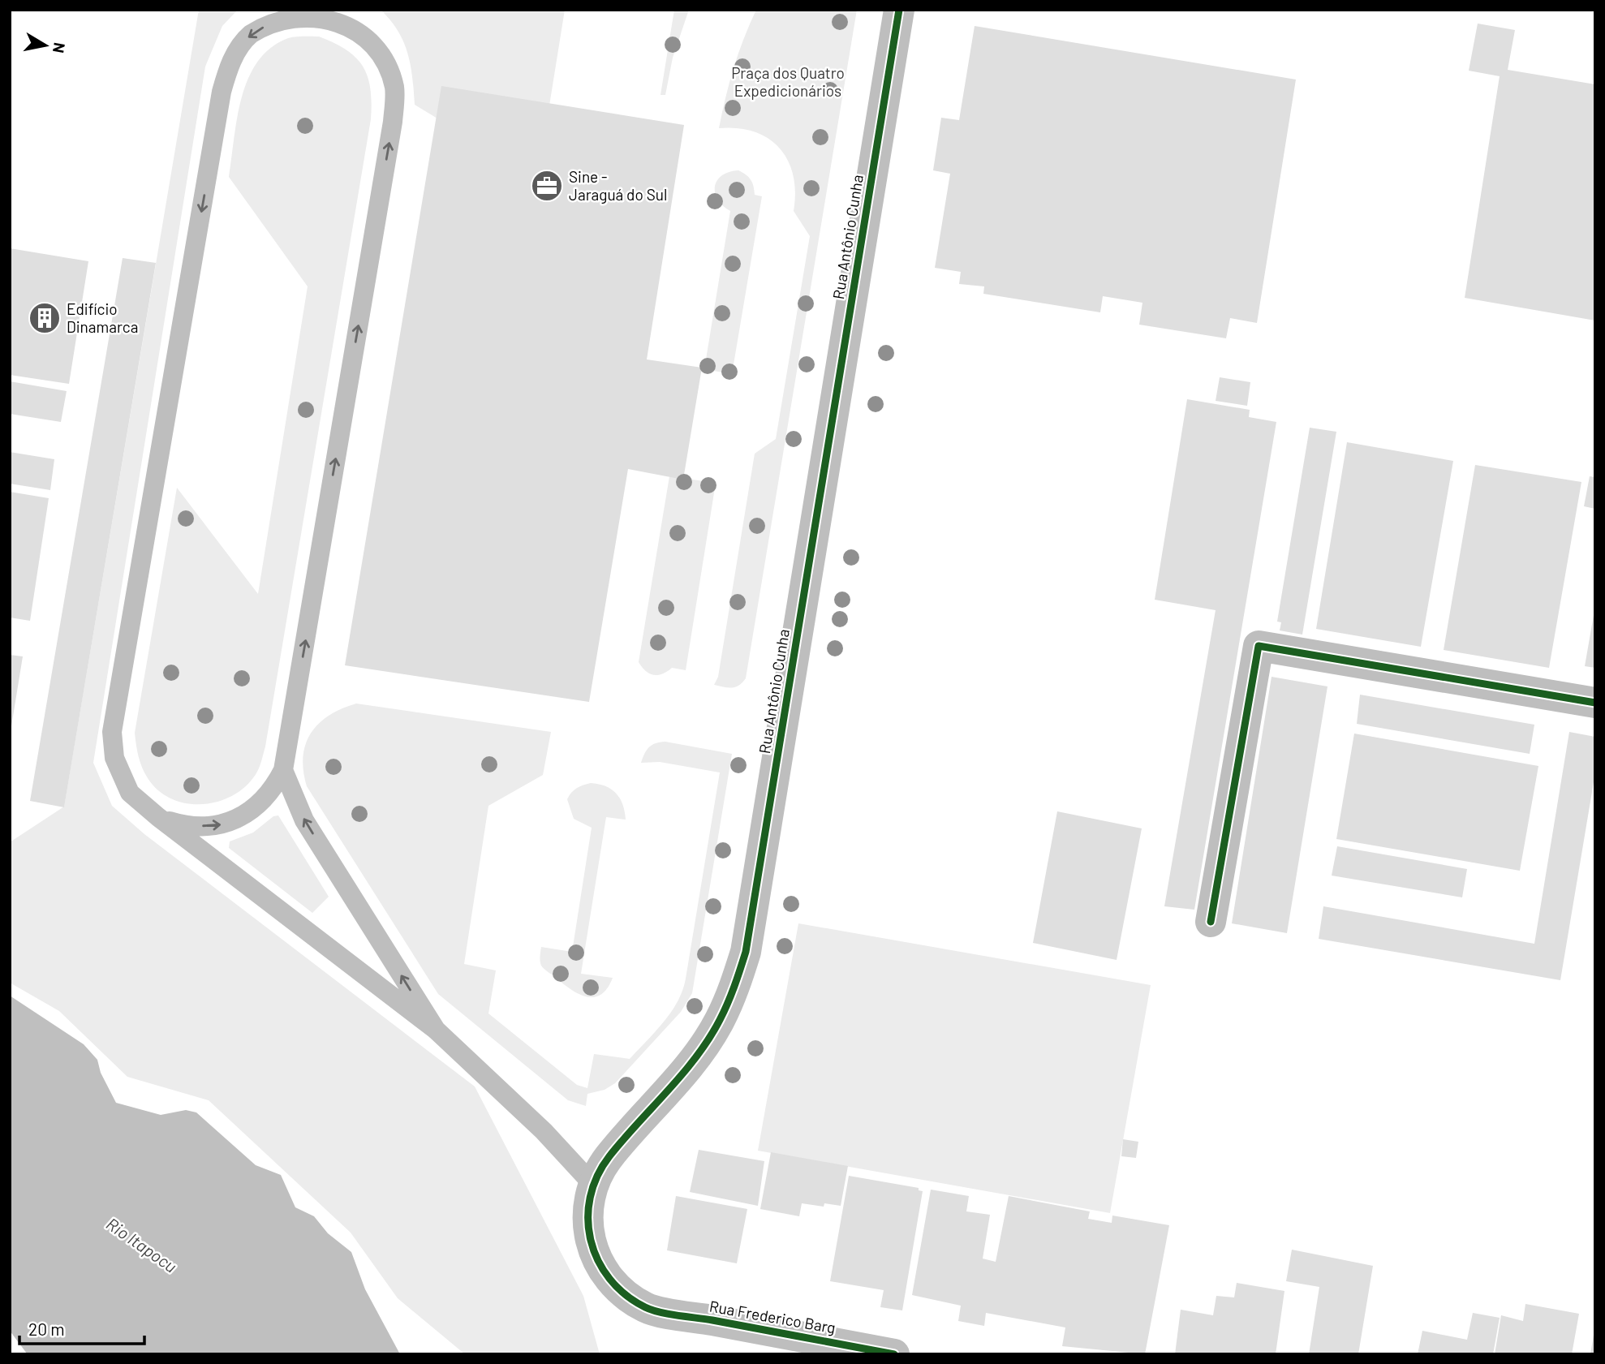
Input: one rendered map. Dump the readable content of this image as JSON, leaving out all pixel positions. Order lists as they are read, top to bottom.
{
  "streets": {
    "street": ["Rua Antônio Cunha", "Rua Frederico Barg"]
  },
  "crossings": [
    ["Rua Antônio Cunha", "Rua Frederico Barg"]
  ],
  "water": ["Rio Itapocu"],
  "parks": ["Praça dos Quatro Expedicionários"],
  "places": {
    "office": ["Sine - Jaraguá do Sul"],
    "building": ["Edifício Dinamarca"]
  },
  "scale_bar": "20 m",
  "north": "right"
}
